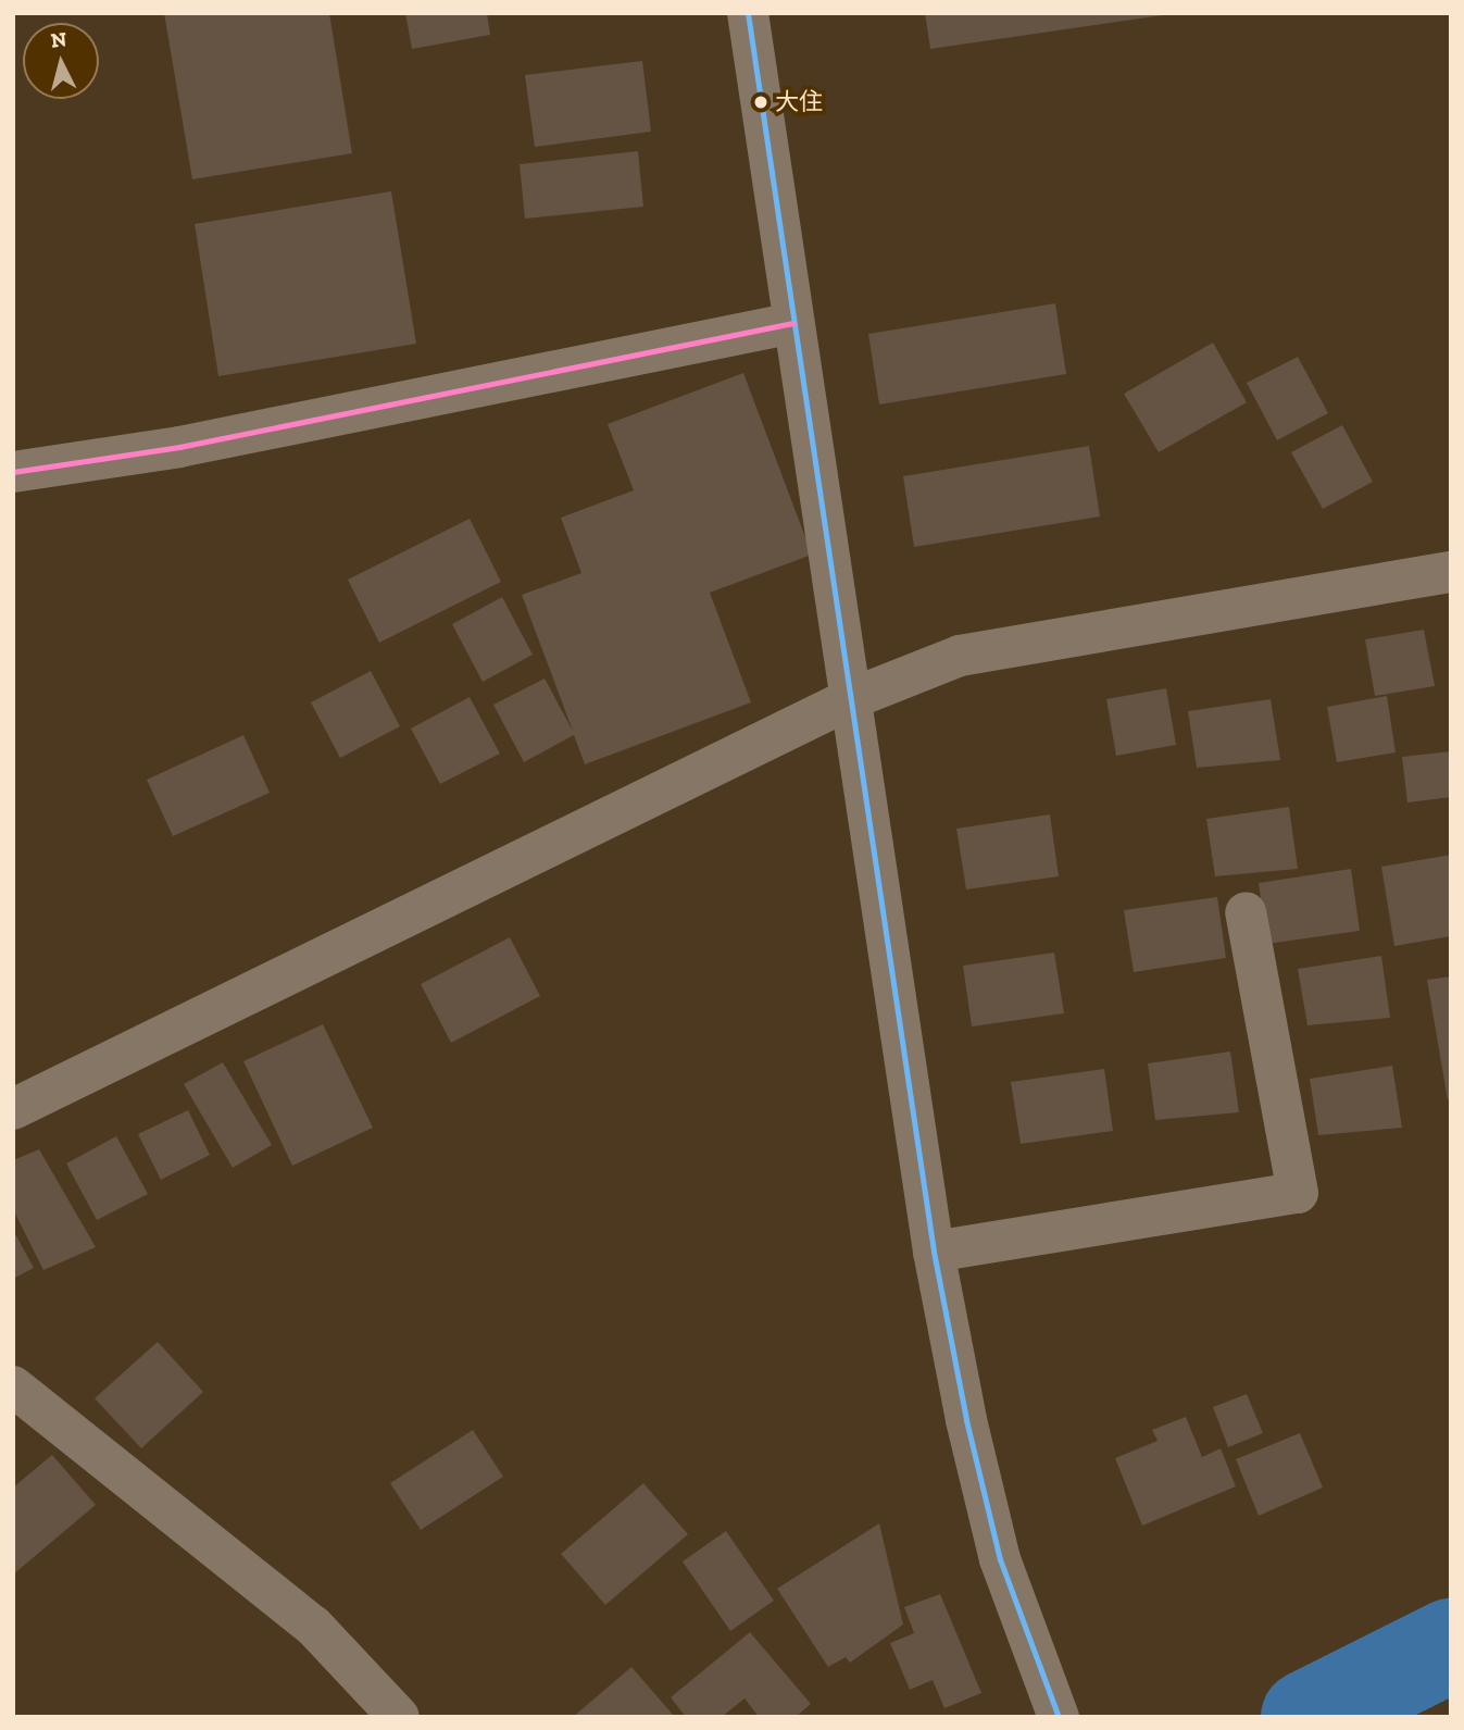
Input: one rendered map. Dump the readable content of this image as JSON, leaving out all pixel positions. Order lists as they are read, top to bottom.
{
  "places": ["大住"],
  "north": "top"
}
